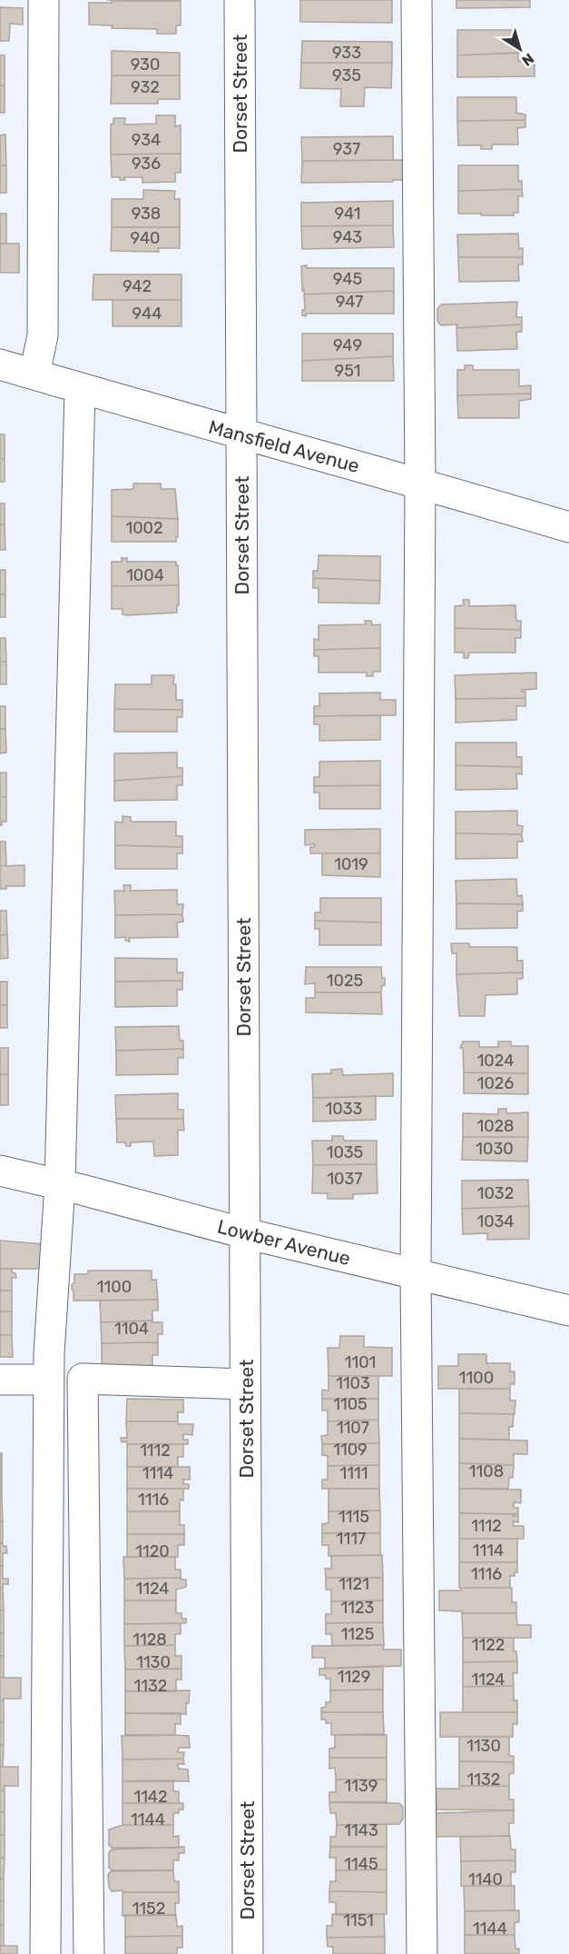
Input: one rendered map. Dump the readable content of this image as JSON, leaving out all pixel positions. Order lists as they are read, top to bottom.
{
  "streets": {
    "street": ["Dorset Street", "Mansfield Avenue", "Lowber Avenue"]
  },
  "crossings": [
    ["Dorset Street", "Mansfield Avenue"],
    ["Dorset Street", "Lowber Avenue"]
  ],
  "house_numbers": [
    "933",
    "930",
    "935",
    "932",
    "934",
    "937",
    "936",
    "938",
    "941",
    "943",
    "940",
    "945",
    "942",
    "947",
    "944",
    "949",
    "951",
    "1002",
    "1004",
    "1019",
    "1025",
    "1024",
    "1026",
    "1033",
    "1028",
    "1030",
    "1035",
    "1037",
    "1032",
    "1034",
    "1100",
    "1104",
    "1101",
    "1100",
    "1103",
    "1105",
    "1107",
    "1109",
    "1112",
    "1108",
    "1114",
    "1111",
    "1116",
    "1115",
    "1112",
    "1117",
    "1114",
    "1120",
    "1116",
    "1121",
    "1124",
    "1123",
    "1125",
    "1128",
    "1122",
    "1130",
    "1129",
    "1124",
    "1132",
    "1130",
    "1132",
    "1139",
    "1142",
    "1144",
    "1143",
    "1145",
    "1140",
    "1152",
    "1151",
    "1144"
  ],
  "north": "bottom right"
}
